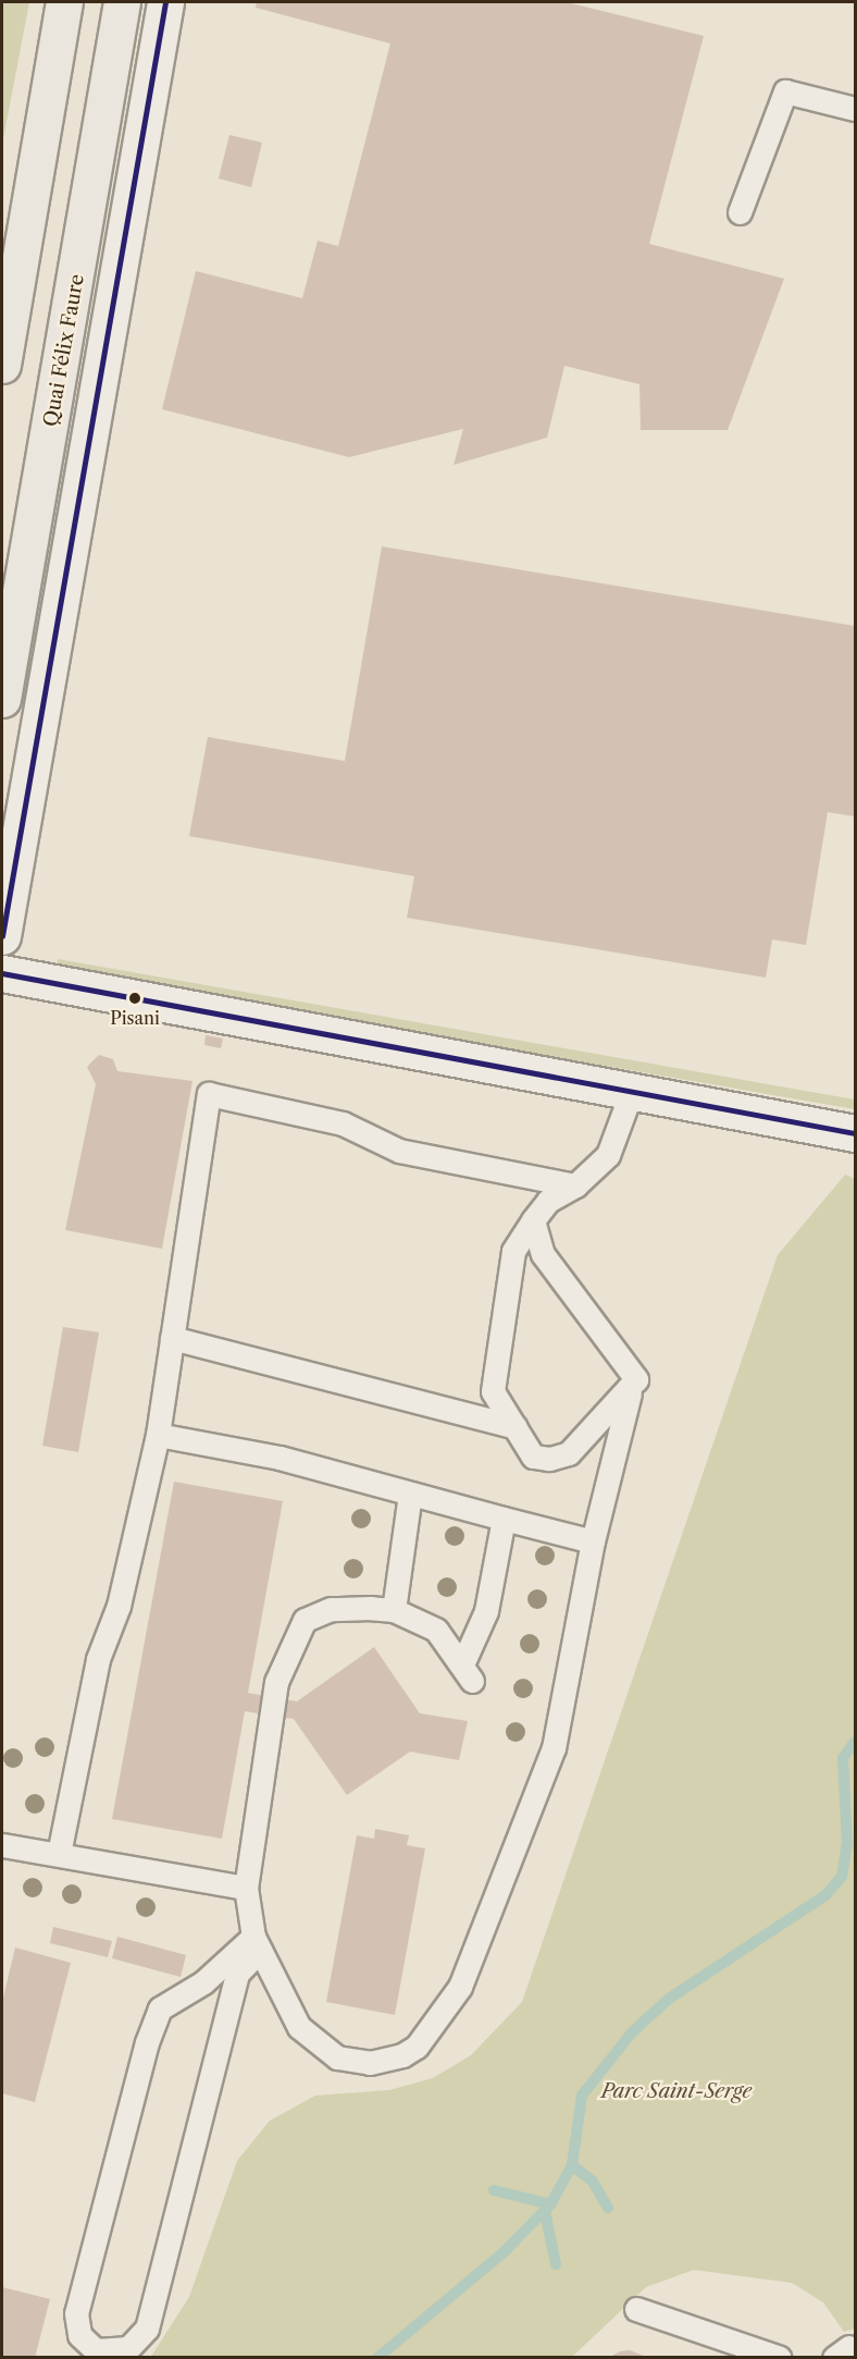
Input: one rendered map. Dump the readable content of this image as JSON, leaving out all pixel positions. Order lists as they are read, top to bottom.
{
  "streets": {
    "highway": ["Quai Félix Faure"]
  },
  "parks": ["Parc Saint-Serge"],
  "places": ["Pisani"]
}
